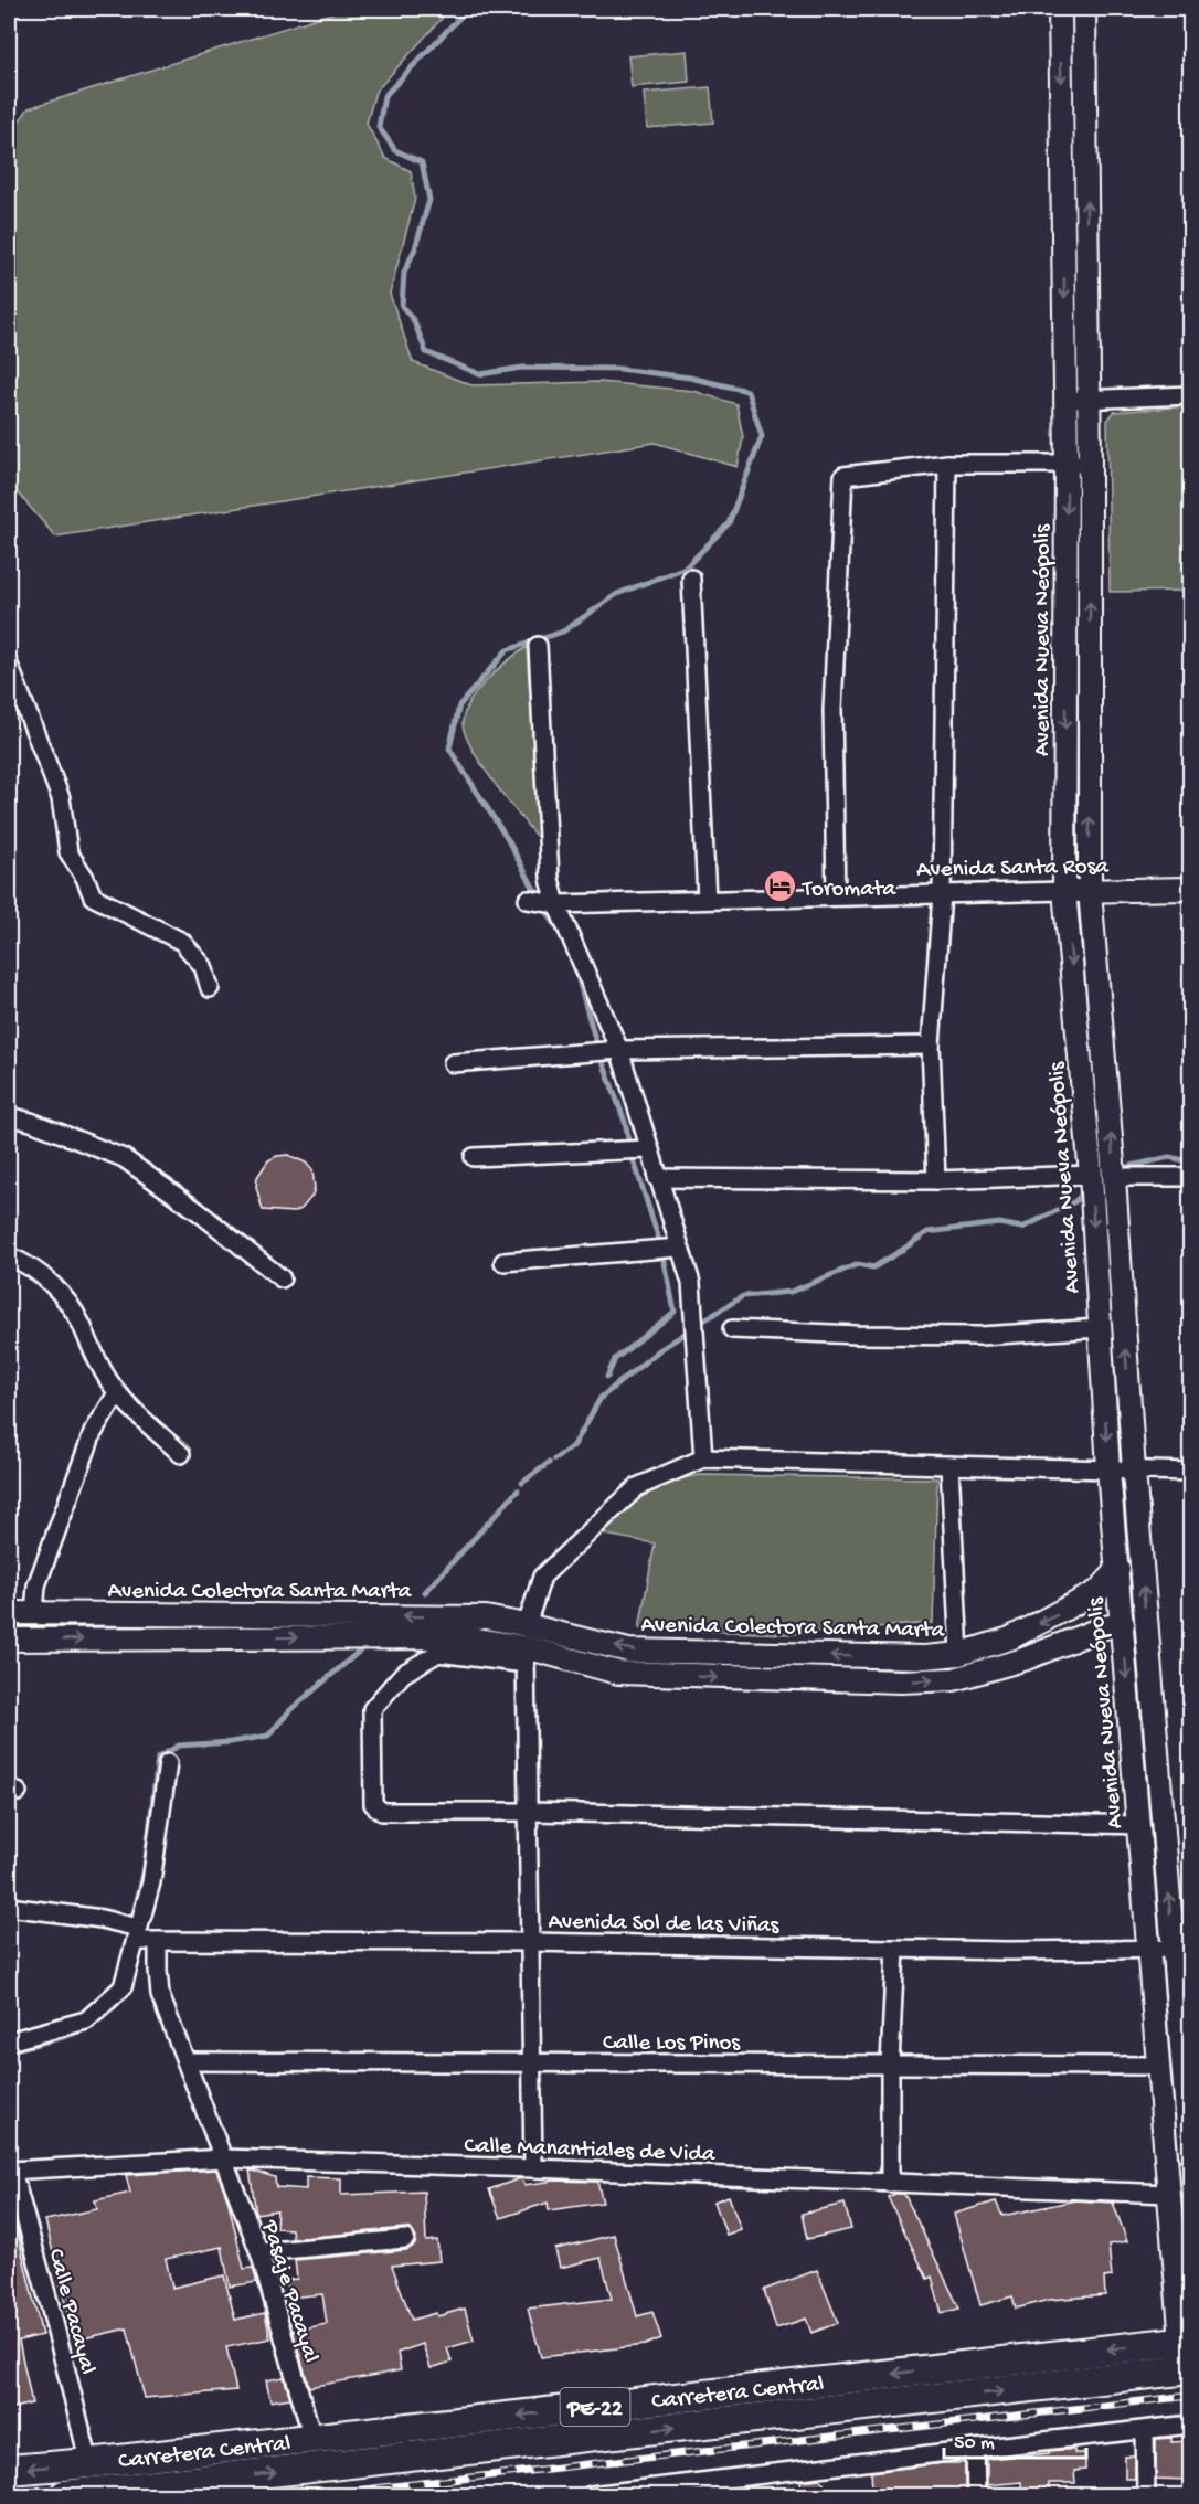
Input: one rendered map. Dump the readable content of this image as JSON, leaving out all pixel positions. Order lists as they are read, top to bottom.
{
  "streets": {
    "highway": ["Carretera Central", "PE-22"],
    "street": [
      "Avenida Nueva Neópolis",
      "Avenida Santa Rosa",
      "Avenida Colectora Santa Marta",
      "Avenida Sol de las Viñas",
      "Calle Los Pinos",
      "Calle Manantiales de Vida",
      "Pasaje Pacayal",
      "Calle Pacayal"
    ]
  },
  "crossings": [
    ["Avenida Nueva Neópolis", "Avenida Santa Rosa"],
    ["Avenida Nueva Neópolis", "Avenida Colectora Santa Marta"],
    ["Avenida Nueva Neópolis", "Avenida Sol de las Viñas"],
    ["Avenida Nueva Neópolis", "Calle Los Pinos"],
    ["Avenida Nueva Neópolis", "Calle Manantiales de Vida"],
    ["Avenida Nueva Neópolis", "Carretera Central"],
    ["Avenida Sol de las Viñas", "Pasaje Pacayal"],
    ["Calle Los Pinos", "Pasaje Pacayal"],
    ["Calle Manantiales de Vida", "Pasaje Pacayal"],
    ["Calle Manantiales de Vida", "Calle Pacayal"],
    ["Pasaje Pacayal", "Carretera Central"],
    ["Calle Pacayal", "Carretera Central"]
  ],
  "places": {
    "hotel": ["Toromata"]
  },
  "scale_bar": "50 m"
}
